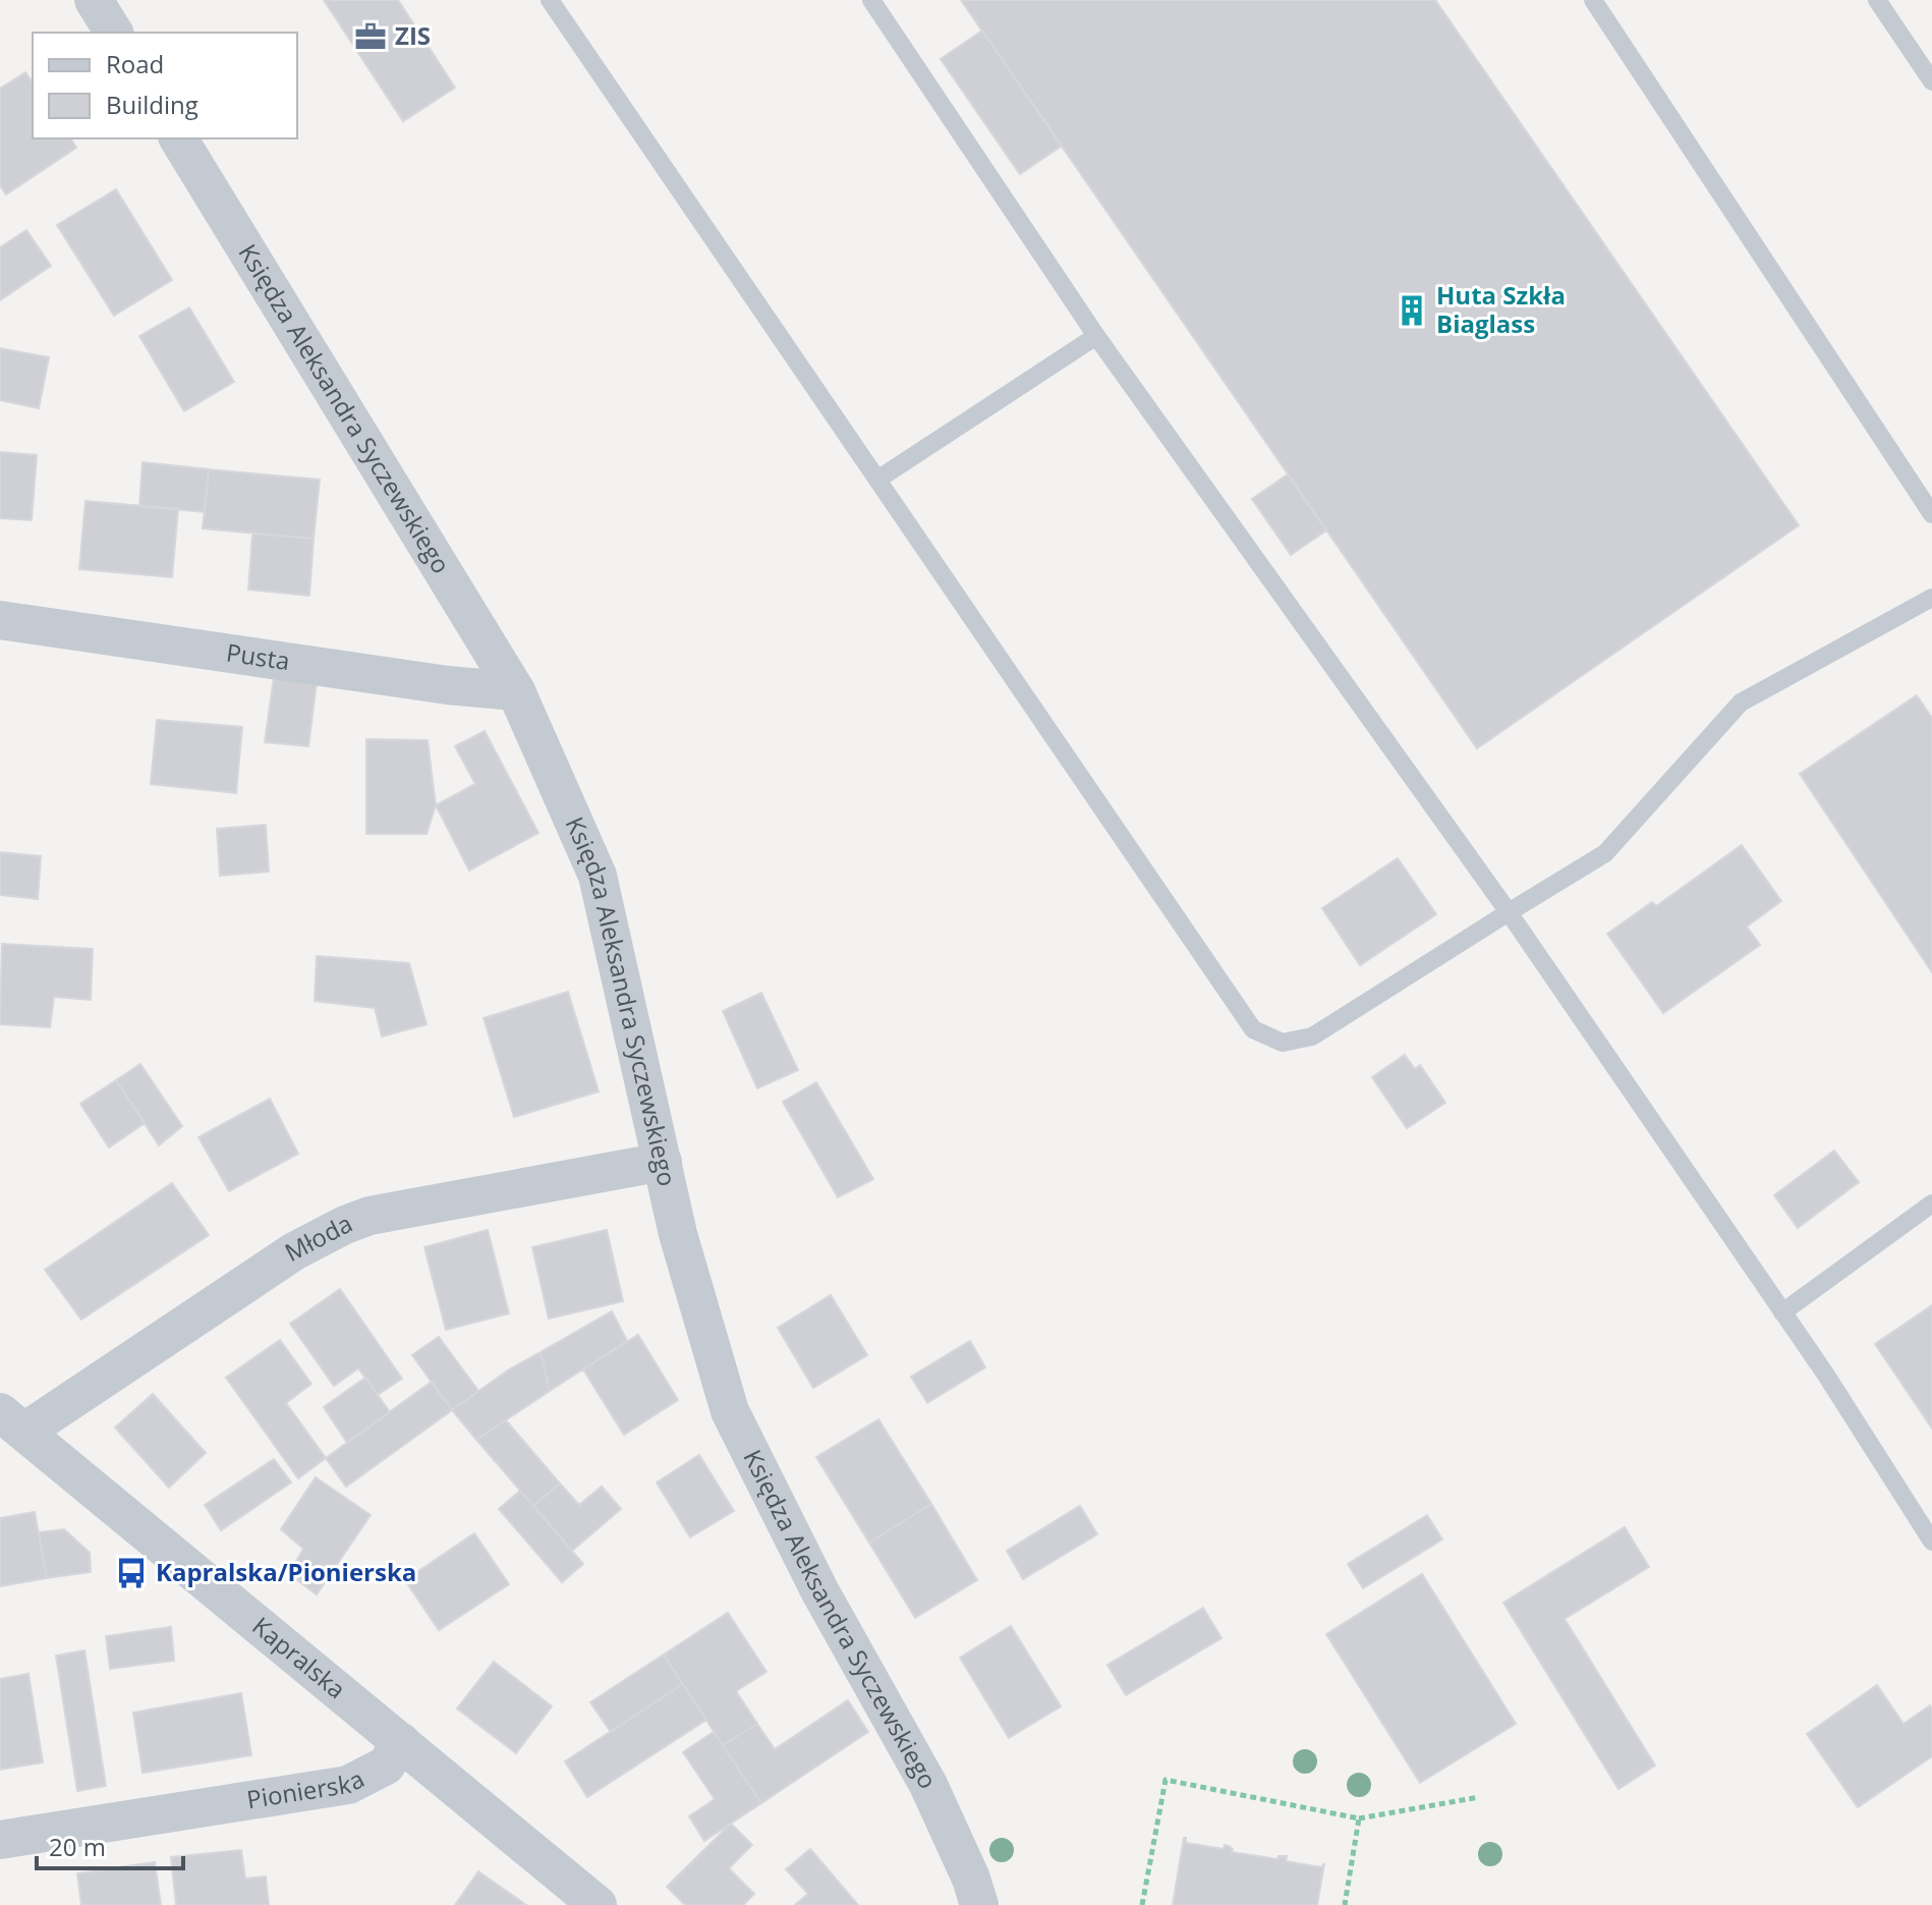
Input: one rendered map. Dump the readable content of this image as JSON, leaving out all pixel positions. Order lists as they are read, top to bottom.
{
  "streets": {
    "street": [
      "Księdza Aleksandra Syczewskiego",
      "Pusta",
      "Młoda",
      "Kapralska",
      "Pionierska"
    ]
  },
  "crossings": [
    ["Księdza Aleksandra Syczewskiego", "Pusta"],
    ["Księdza Aleksandra Syczewskiego", "Młoda"],
    ["Młoda", "Kapralska"],
    ["Kapralska", "Pionierska"]
  ],
  "places": {
    "office": ["ZIS"],
    "building": ["Huta Szkła Biaglass"],
    "bus stop": ["Kapralska/Pionierska"]
  },
  "legend": ["Road", "Building"],
  "scale_bar": "20 m"
}
